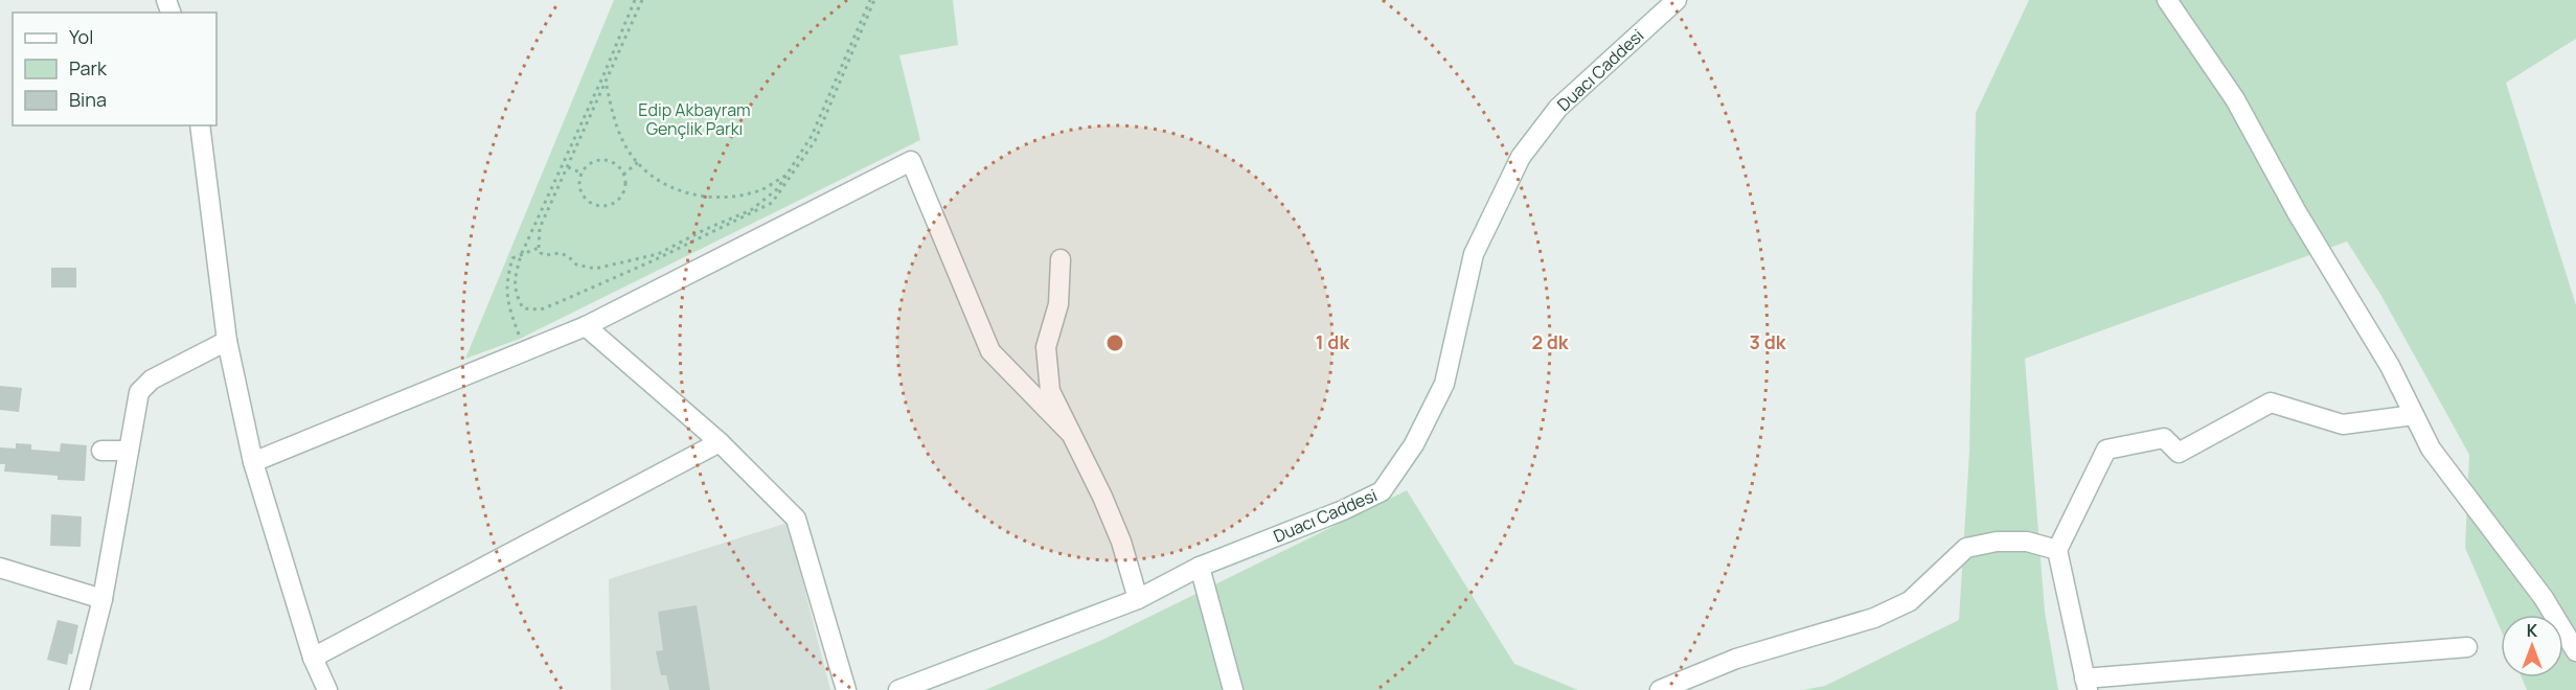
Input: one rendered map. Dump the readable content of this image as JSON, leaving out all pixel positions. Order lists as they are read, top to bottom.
{
  "streets": {
    "street": ["Duacı Caddesi"]
  },
  "parks": ["Edip Akbayram Gençlik Parkı"],
  "legend": ["Yol", "Park", "Bina"],
  "north": "top",
  "rings": ["1 dk", "2 dk", "3 dk"]
}
